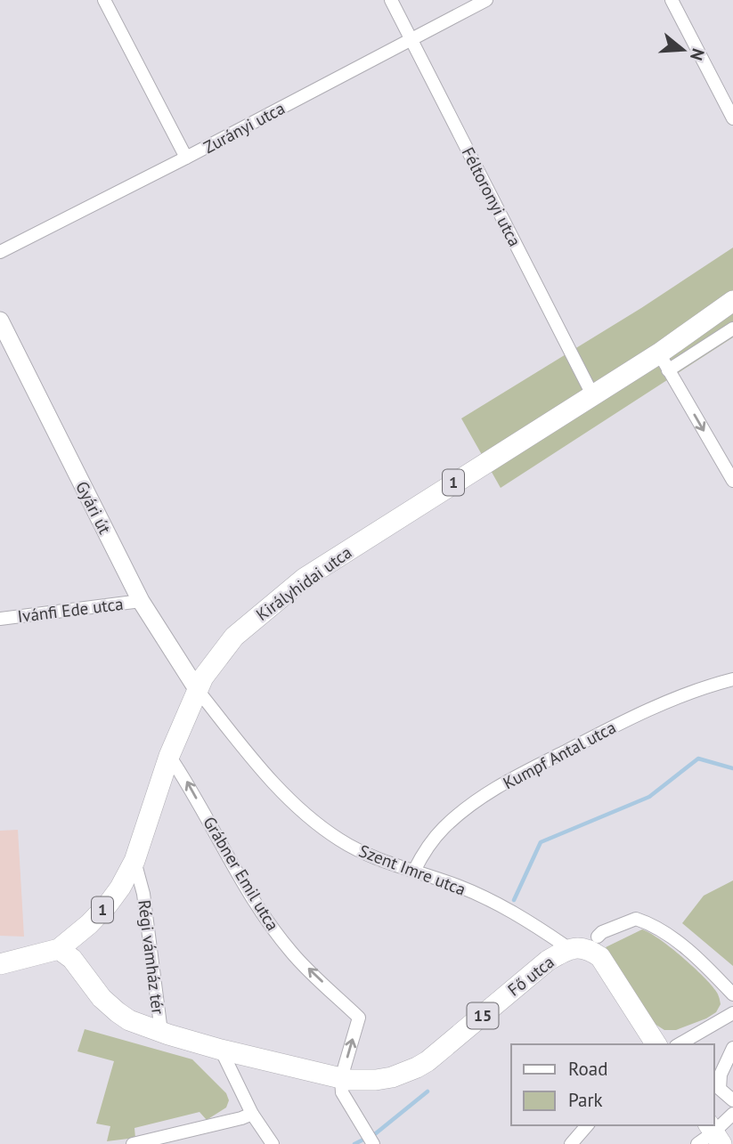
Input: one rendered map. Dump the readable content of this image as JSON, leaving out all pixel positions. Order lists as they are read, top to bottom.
{
  "streets": {
    "main road": [
      "1",
      "Királyhidai utca",
      "Régi vámház tér",
      "Fő utca",
      "15"
    ],
    "street": [
      "Zurányi utca",
      "Féltoronyi utca",
      "Gyári út",
      "Ivánfi Ede utca",
      "Kumpf Antal utca",
      "Szent Imre utca",
      "Grábner Emil utca"
    ]
  },
  "crossings": [
    ["Zurányi utca", "Féltoronyi utca"],
    ["Féltoronyi utca", "Királyhidai utca"],
    ["Gyári út", "Királyhidai utca"],
    ["Gyári út", "Ivánfi Ede utca"],
    ["Gyári út", "Szent Imre utca"],
    ["Királyhidai utca", "Szent Imre utca"],
    ["Királyhidai utca", "Grábner Emil utca"],
    ["Királyhidai utca", "Régi vámház tér"],
    ["Kumpf Antal utca", "Szent Imre utca"],
    ["Szent Imre utca", "Fő utca"],
    ["Grábner Emil utca", "Fő utca"],
    ["Régi vámház tér", "Fő utca"]
  ],
  "one_way": ["Grábner Emil utca"],
  "legend": ["Road", "Park"],
  "north": "right"
}
